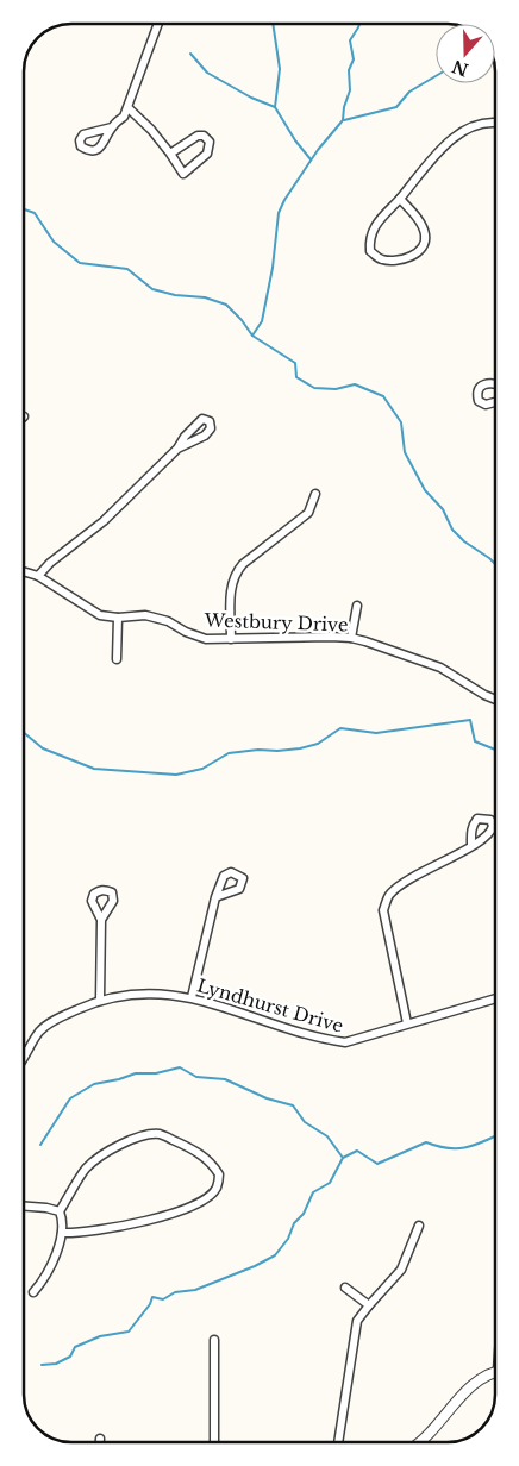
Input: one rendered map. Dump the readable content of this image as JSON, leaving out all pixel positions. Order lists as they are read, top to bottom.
{
  "streets": {
    "street": ["Westbury Drive", "Lyndhurst Drive"]
  },
  "north": "bottom"
}
